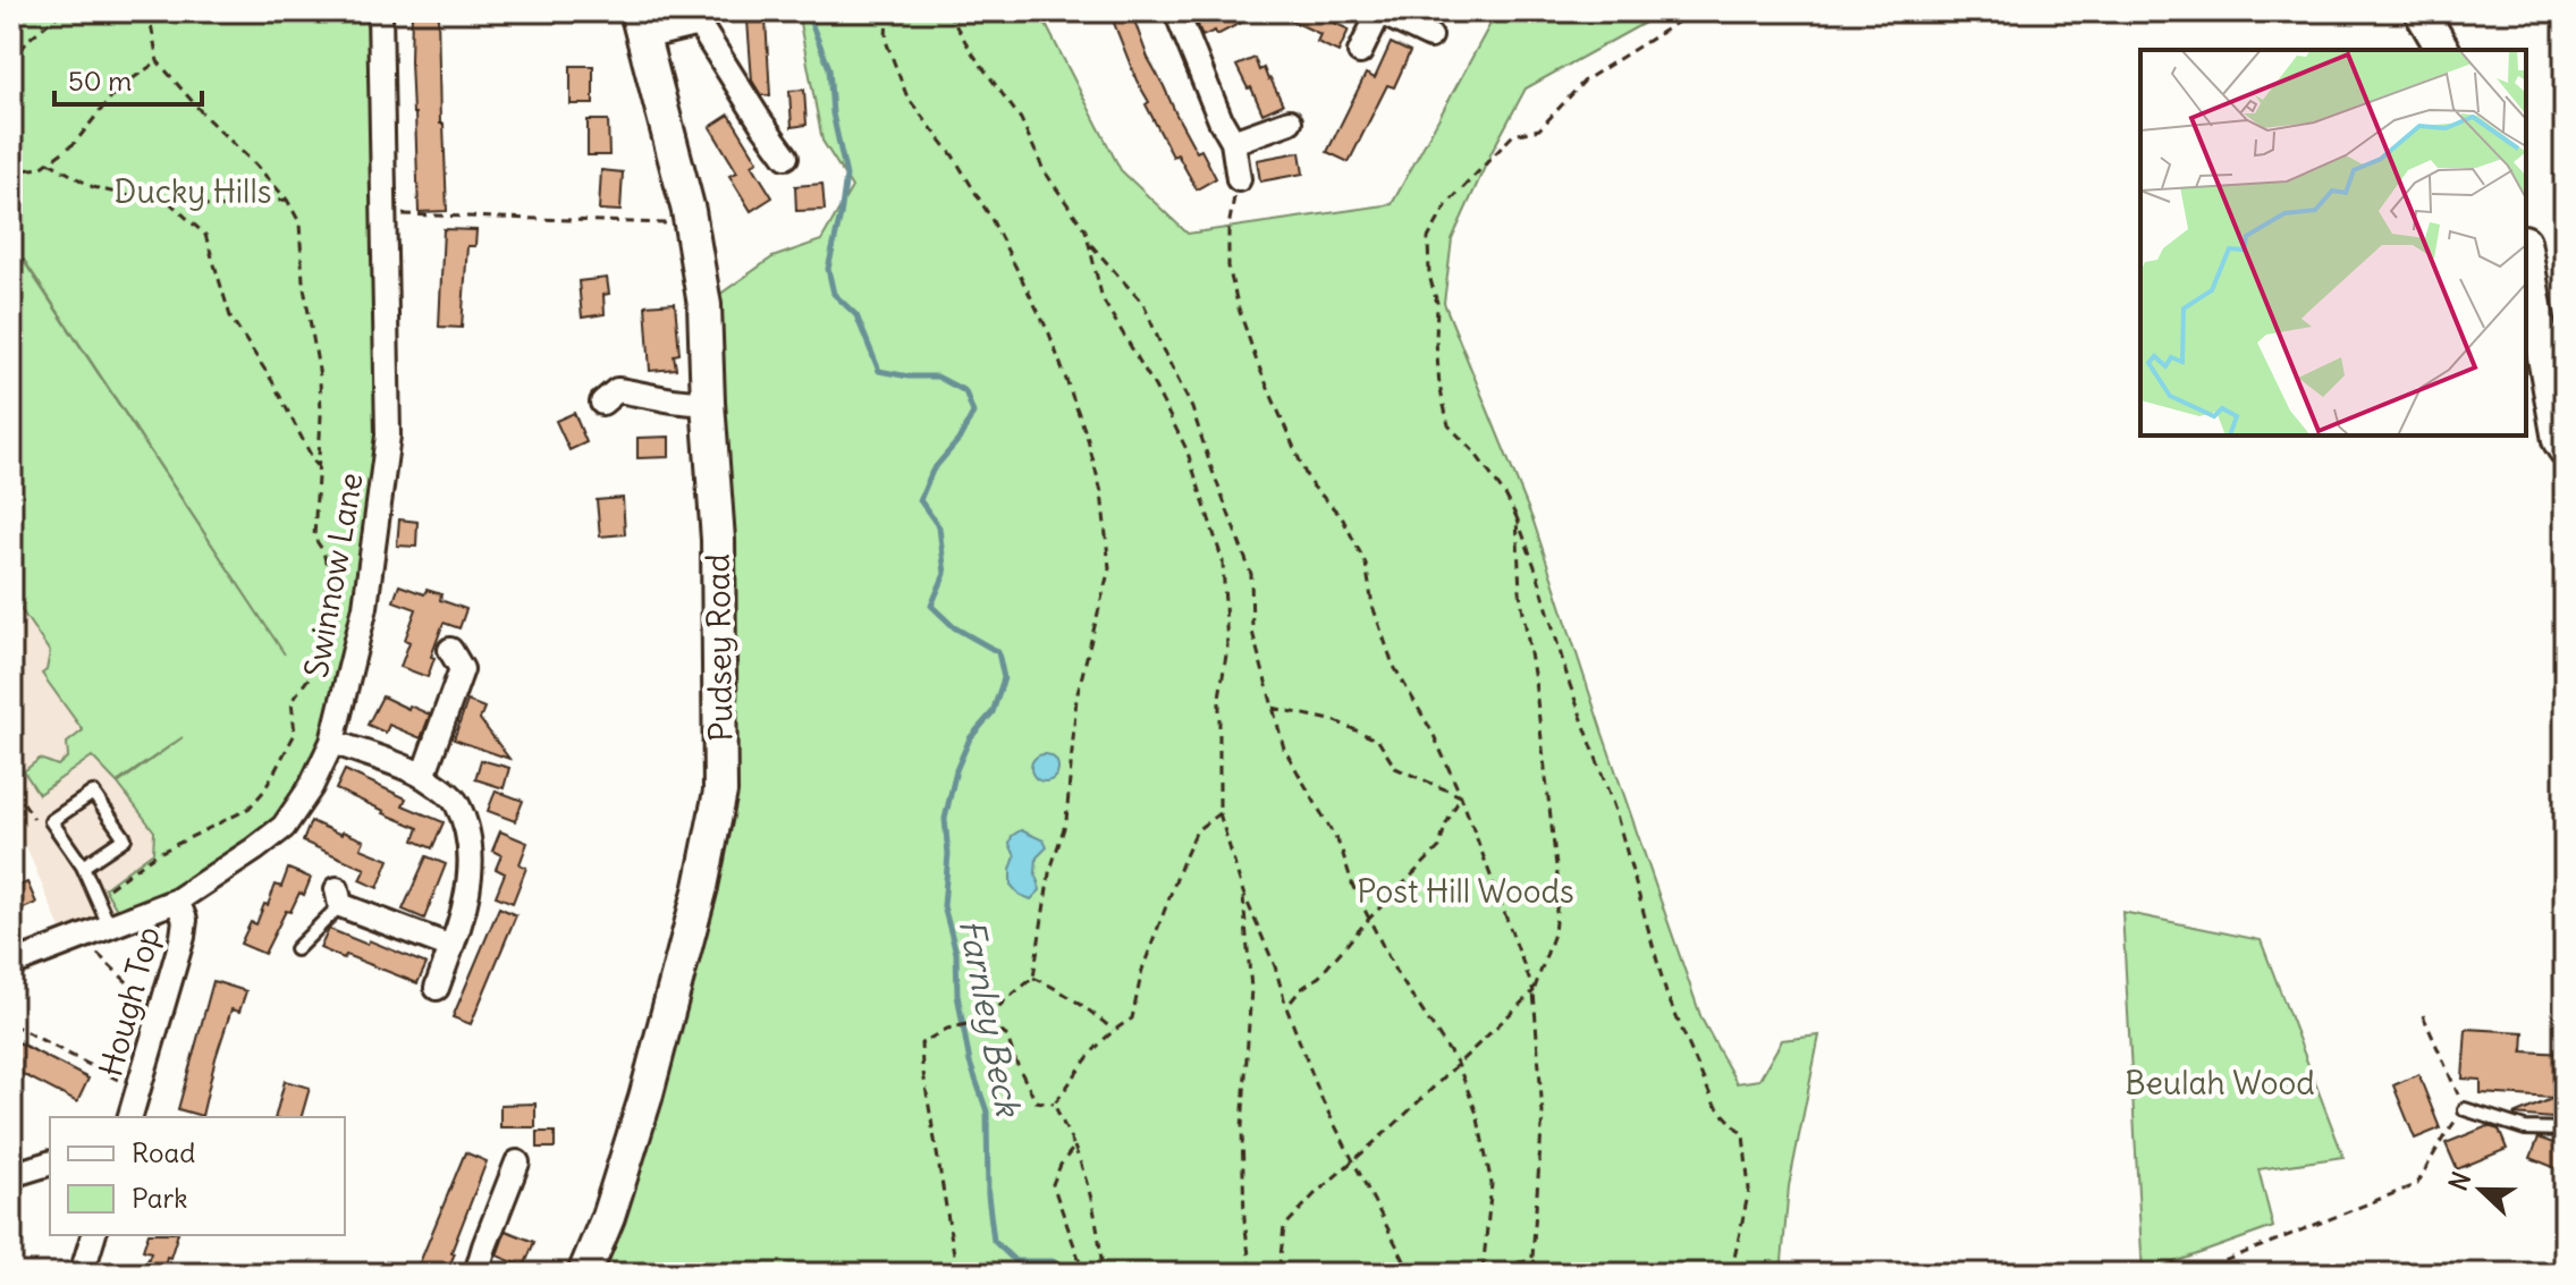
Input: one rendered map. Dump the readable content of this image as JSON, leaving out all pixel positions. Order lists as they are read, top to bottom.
{
  "streets": {
    "main road": ["Pudsey Road"],
    "street": ["Swinnow Lane", "Hough Top"]
  },
  "crossings": [
    ["Swinnow Lane", "Hough Top"]
  ],
  "water": ["Farnley Beck"],
  "parks": ["Ducky Hills", "Post Hill Woods", "Beulah Wood"],
  "legend": ["Road", "Park"],
  "scale_bar": "50 m",
  "north": "left"
}
